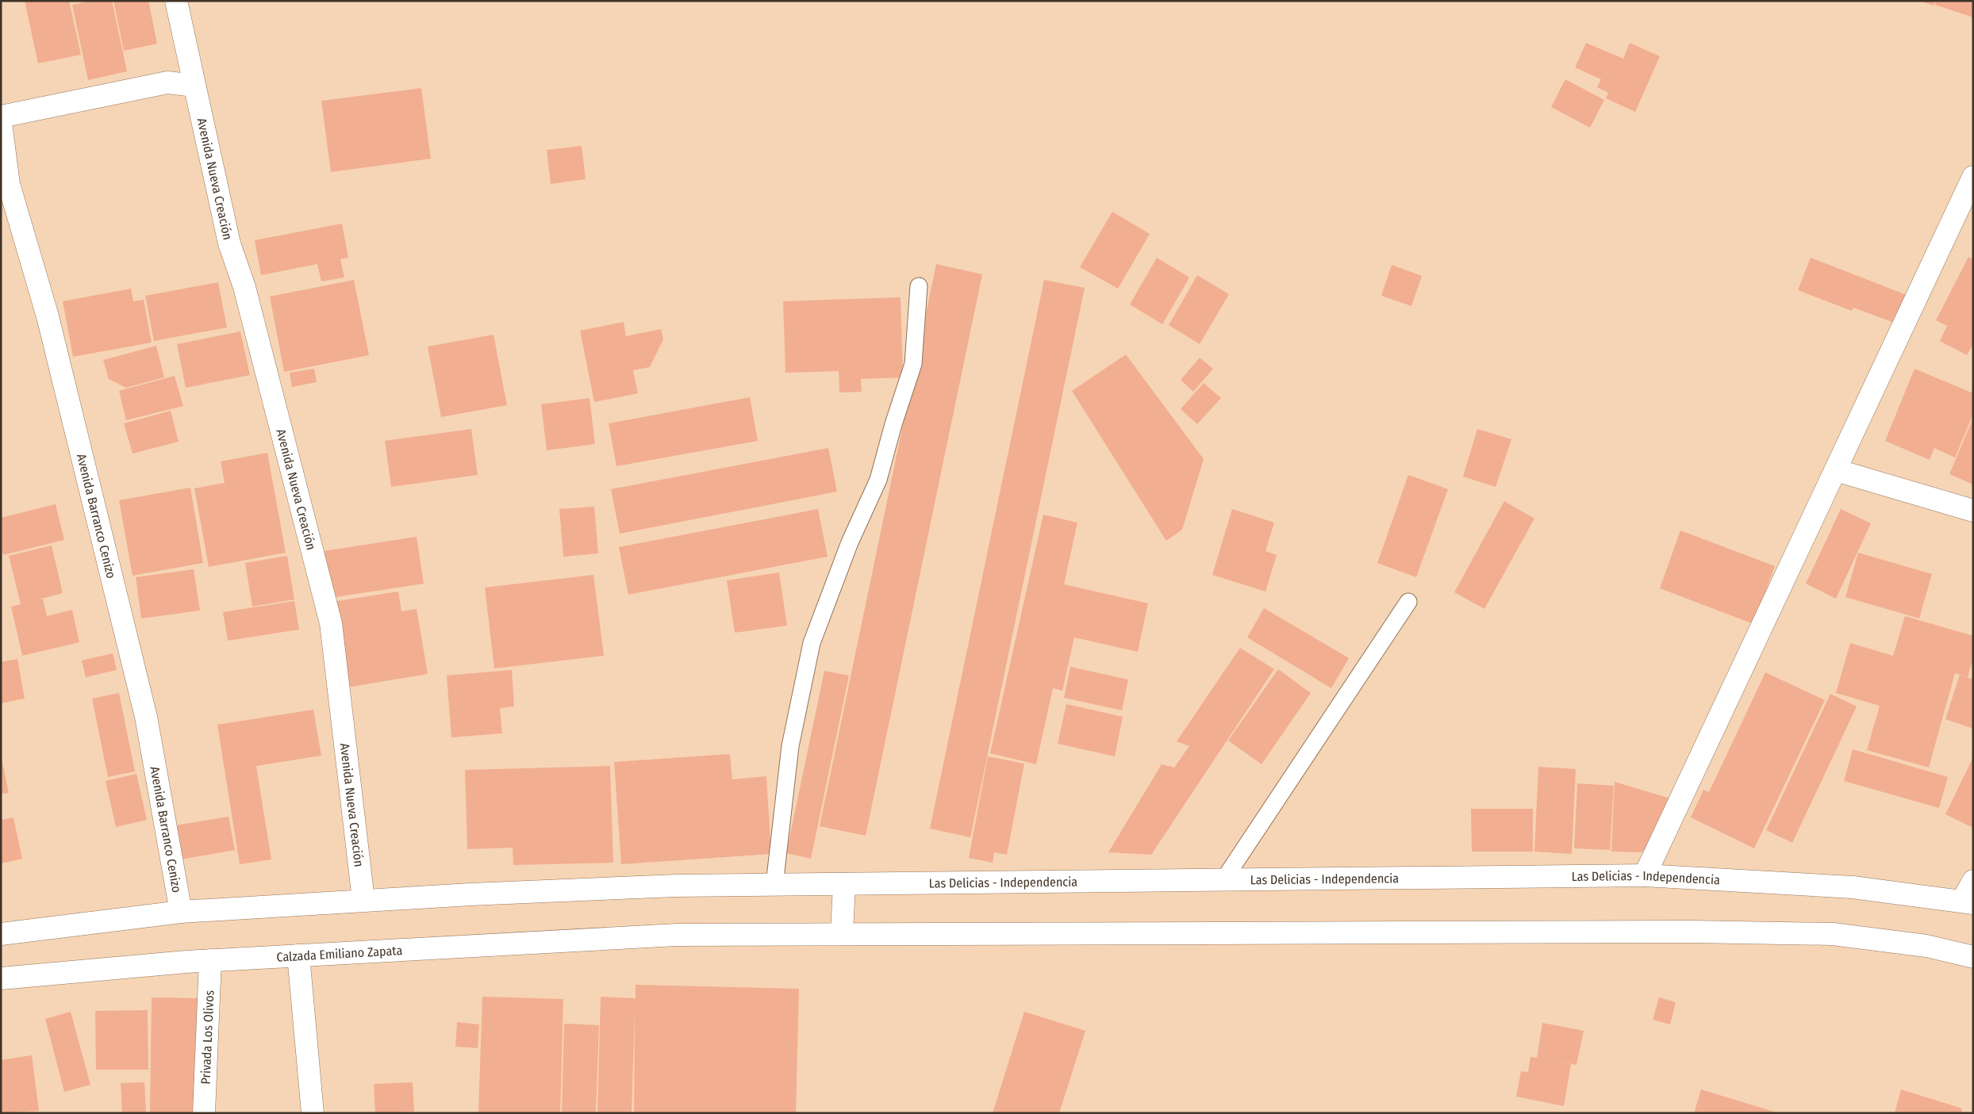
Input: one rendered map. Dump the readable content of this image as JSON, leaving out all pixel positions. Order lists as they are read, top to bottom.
{
  "streets": {
    "main road": [
      "Avenida Nueva Creación",
      "Avenida Barranco Cenizo",
      "Las Delicias - Independencia",
      "Calzada Emiliano Zapata",
      "Privada Los Olivos"
    ]
  },
  "crossings": [
    ["Avenida Nueva Creación", "Las Delicias - Independencia"],
    ["Calzada Emiliano Zapata", "Privada Los Olivos"]
  ]
}
